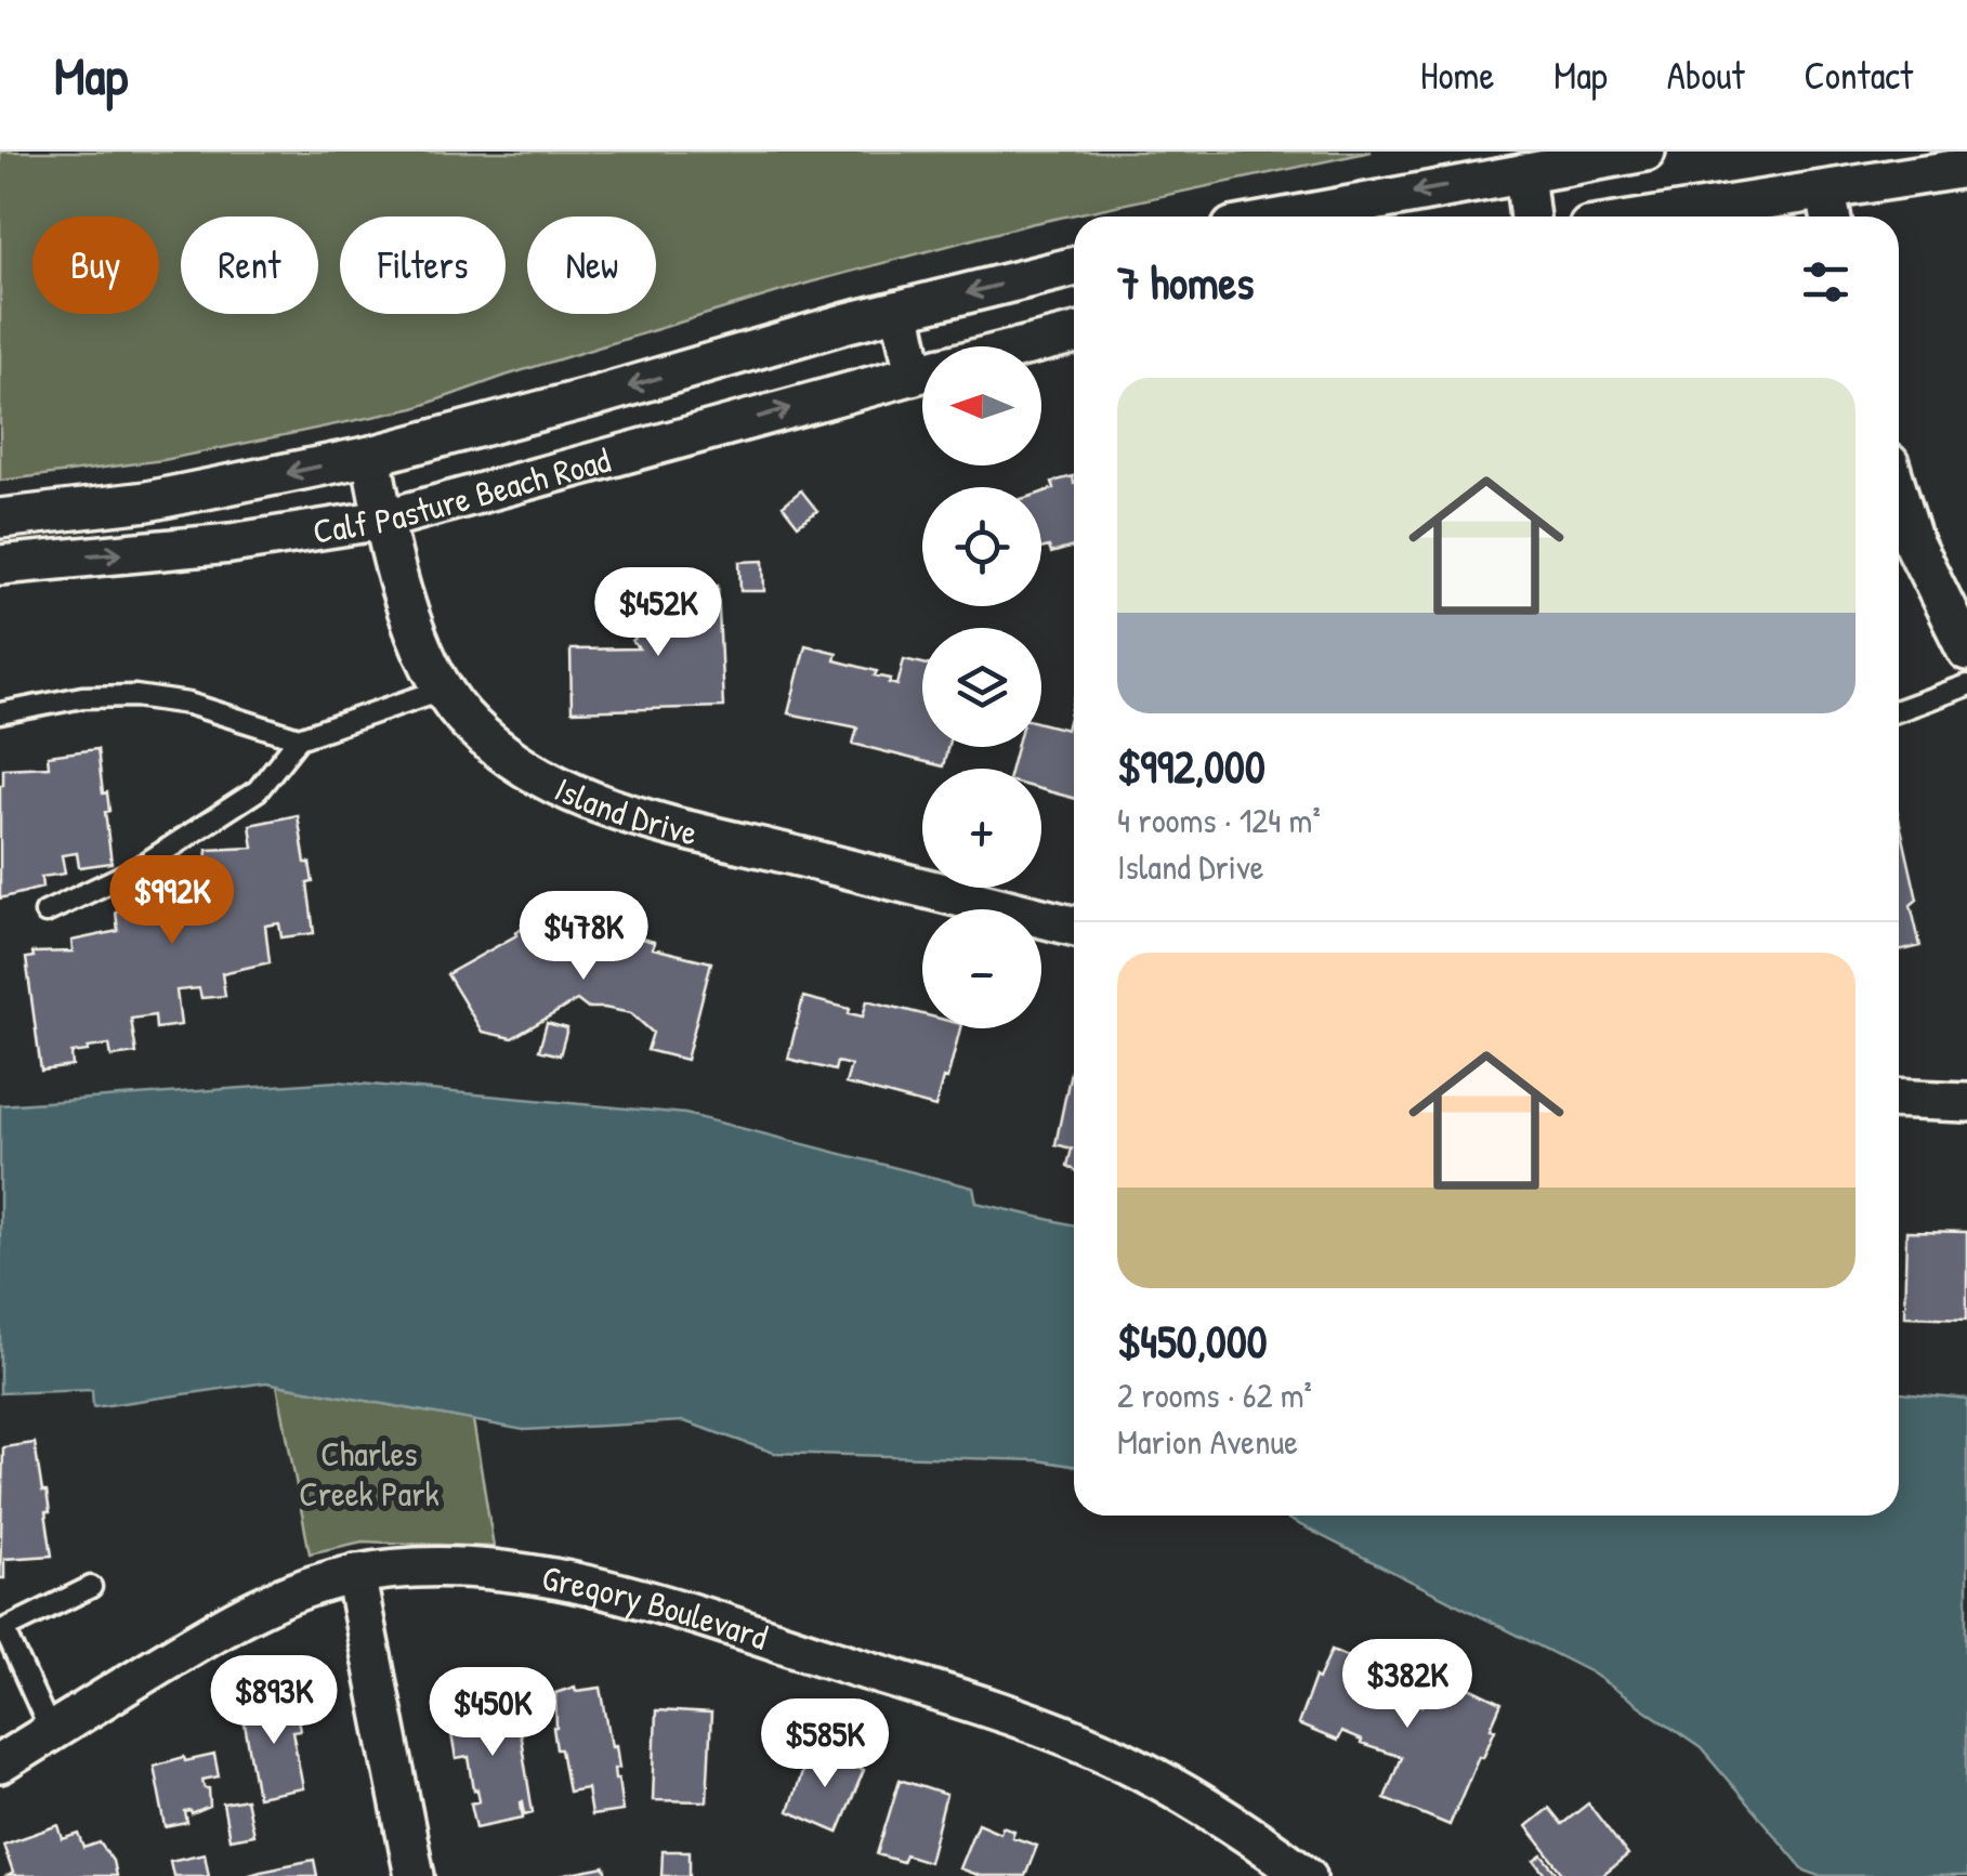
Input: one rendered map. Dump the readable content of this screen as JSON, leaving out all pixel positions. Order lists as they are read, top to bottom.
{
  "streets": {
    "street": ["Calf Pasture Beach Road", "Island Drive", "Gregory Boulevard"]
  },
  "crossings": [
    ["Calf Pasture Beach Road", "Island Drive"]
  ],
  "parks": ["Charles Creek Park"],
  "north": "left",
  "page": {
    "header": "Map",
    "nav": [
      "Home",
      "Map",
      "About",
      "Contact"
    ],
    "chip": [
      "Buy",
      "Rent",
      "Filters",
      "New"
    ],
    "heading": "7 homes",
    "map_buttons": ["+", "−"],
    "list": [
      {
        "name": "$992,000",
        "note": "4 rooms · 124 m² · Island Drive"
      },
      {
        "name": "$450,000",
        "note": "2 rooms · 62 m² · Marion Avenue"
      }
    ],
    "price": [
      "$452K",
      "$992K",
      "$478K",
      "$382K",
      "$893K",
      "$450K",
      "$585K"
    ]
  }
}
